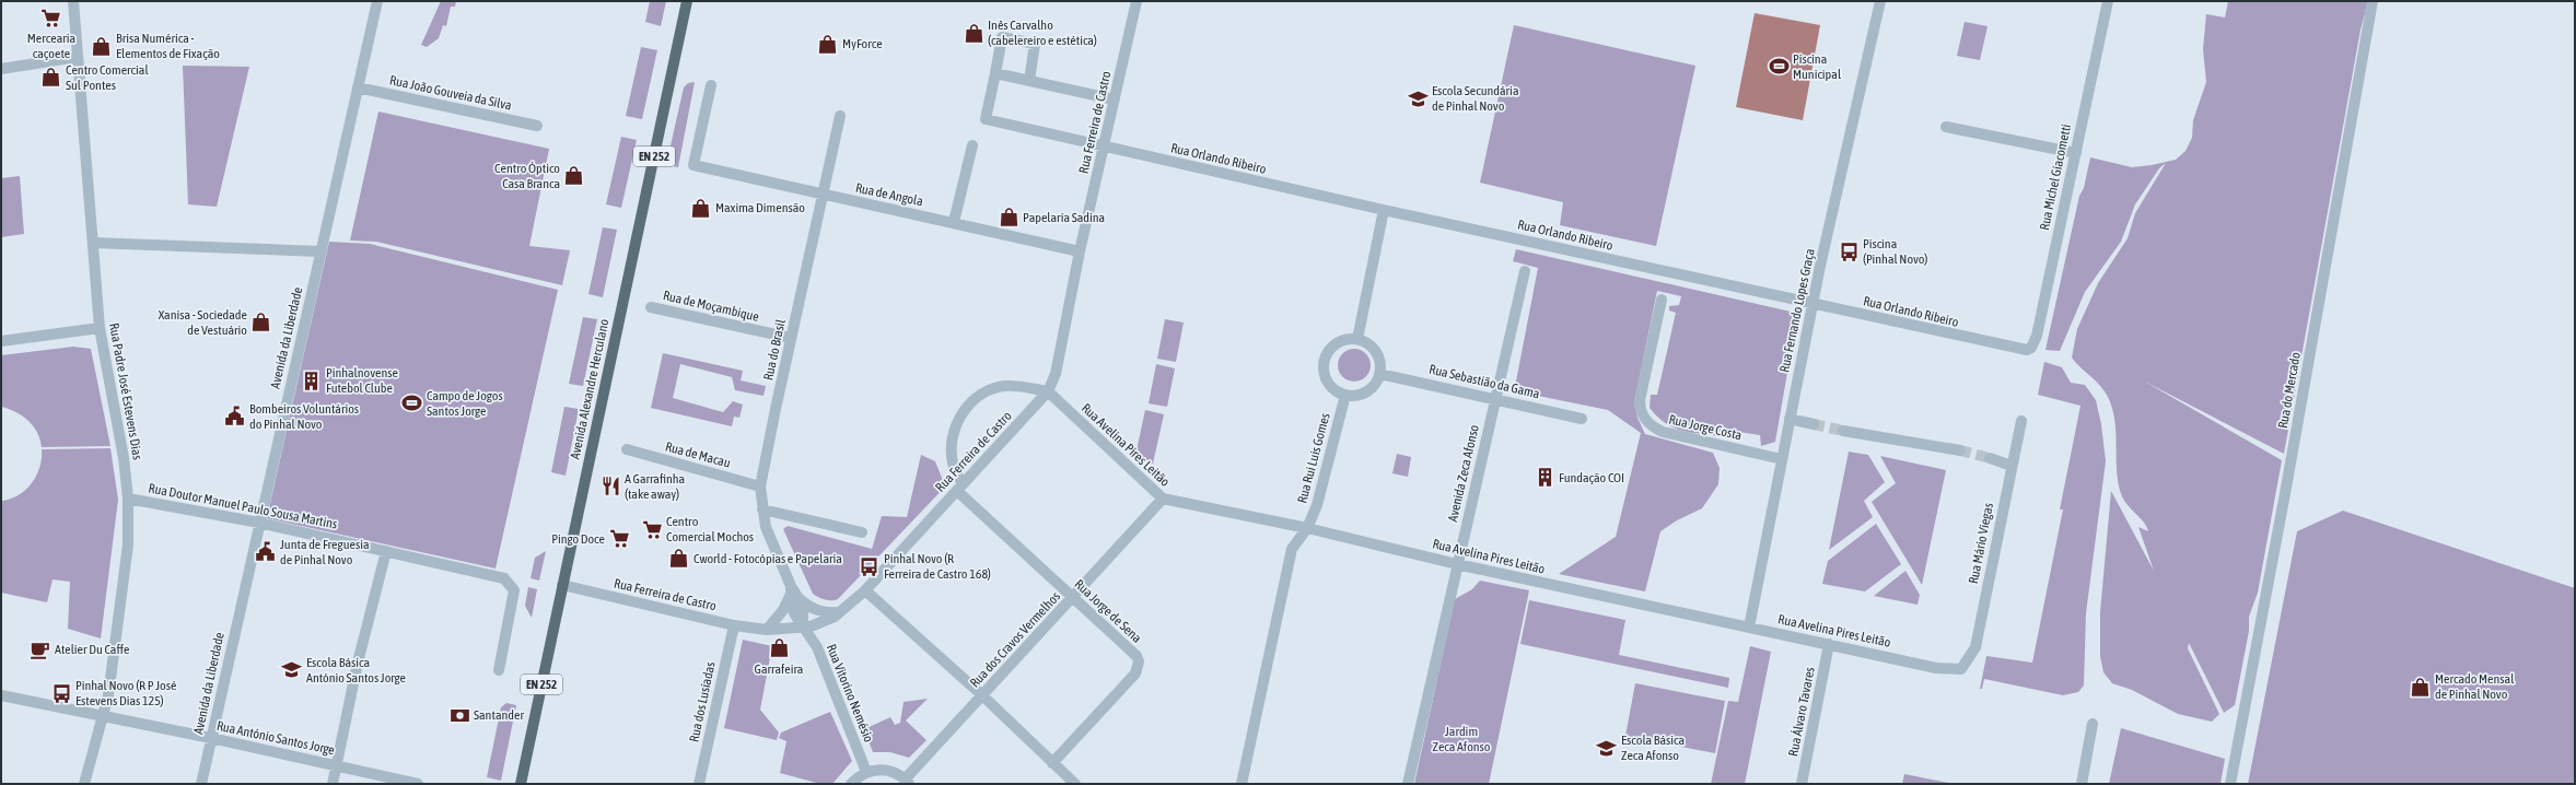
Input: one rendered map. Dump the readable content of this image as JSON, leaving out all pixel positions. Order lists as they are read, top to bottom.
{
  "streets": {
    "main road": ["EN 252", "Avenida Alexandre Herculano"],
    "street": [
      "Rua João Gouveia da Silva",
      "Rua Ferreira de Castro",
      "Rua Orlando Ribeiro",
      "Rua Michel Giacometti",
      "Rua de Angola",
      "Rua de Moçambique",
      "Rua Fernando Lopes Graça",
      "Avenida da Liberdade",
      "Rua do Brasil",
      "Rua Sebastião da Gama",
      "Rua do Mercado",
      "Rua Padre José Estevens Dias",
      "Rua Jorge Costa",
      "Rua Avelina Pires Leitão",
      "Rua de Macau",
      "Rua Rui Luis Gomes",
      "Avenida Zeca Afonso",
      "Rua Doutor Manuel Paulo Sousa Martins",
      "Rua Mário Viegas",
      "Rua Jorge de Sena",
      "Rua dos Cravos Vermelhos",
      "Rua Vitorino Nemésio",
      "Rua dos Lusíadas",
      "Rua Álvaro Tavares",
      "Rua António Santos Jorge"
    ]
  },
  "crossings": [
    ["Rua João Gouveia da Silva", "Avenida da Liberdade"],
    ["Rua Ferreira de Castro", "Rua Orlando Ribeiro"],
    ["Rua Ferreira de Castro", "Rua de Angola"],
    ["Rua Ferreira de Castro", "Avenida Alexandre Herculano"],
    ["Rua Ferreira de Castro", "Rua Avelina Pires Leitão"],
    ["Rua Ferreira de Castro", "Rua Jorge de Sena"],
    ["Rua Ferreira de Castro", "Rua Vitorino Nemésio"],
    ["Rua Ferreira de Castro", "Rua dos Lusíadas"],
    ["Rua Orlando Ribeiro", "Rua Michel Giacometti"],
    ["Rua Orlando Ribeiro", "Rua Fernando Lopes Graça"],
    ["Rua de Angola", "Rua do Brasil"],
    ["Rua de Moçambique", "Rua do Brasil"],
    ["Rua Fernando Lopes Graça", "Rua Jorge Costa"],
    ["Rua Fernando Lopes Graça", "Rua Avelina Pires Leitão"],
    ["Avenida da Liberdade", "Rua Doutor Manuel Paulo Sousa Martins"],
    ["Avenida da Liberdade", "Rua António Santos Jorge"],
    ["Rua do Brasil", "Rua de Macau"],
    ["Rua do Brasil", "Rua Vitorino Nemésio"],
    ["Rua Sebastião da Gama", "Rua Rui Luis Gomes"],
    ["Rua Sebastião da Gama", "Avenida Zeca Afonso"],
    ["Rua Padre José Estevens Dias", "Rua Doutor Manuel Paulo Sousa Martins"],
    ["Rua Padre José Estevens Dias", "Rua António Santos Jorge"],
    ["Rua Avelina Pires Leitão", "Rua Rui Luis Gomes"],
    ["Rua Avelina Pires Leitão", "Avenida Zeca Afonso"],
    ["Rua Avelina Pires Leitão", "Rua Mário Viegas"],
    ["Rua Avelina Pires Leitão", "Rua dos Cravos Vermelhos"],
    ["Rua Avelina Pires Leitão", "Rua Álvaro Tavares"],
    ["Rua Jorge de Sena", "Rua dos Cravos Vermelhos"]
  ],
  "parks": ["Jardim Zeca Afonso"],
  "places": {
    "supermarket": ["Mercearia caçoete", "Centro Comercial Mochos", "Pingo Doce"],
    "shop": [
      "Inês Carvalho (cabelereiro e estética)",
      "MyForce",
      "Brisa Numérica - Elementos de Fixação",
      "Centro Comercial Sul Pontes",
      "Centro Óptico Casa Branca",
      "Maxima Dimensão",
      "Papelaria Sadina",
      "Xanisa - Sociedade de Vestuário",
      "Cworld - Fotocópias e Papelaria",
      "Garrafeira",
      "Mercado Mensal de Pinhal Novo"
    ],
    "sports": ["Piscina Municipal", "Campo de Jogos Santos Jorge"],
    "school or university": ["Escola Secundária de Pinhal Novo", "Escola Básica António Santos Jorge", "Escola Básica Zeca Afonso"],
    "bus stop": ["Piscina (Pinhal Novo)", "Pinhal Novo (R Ferreira de Castro 168)", "Pinhal Novo (R P José Estevens Dias 125)"],
    "building": ["Pinhalnovense Futebol Clube", "Fundação COI"],
    "public building": ["Bombeiros Voluntários do Pinhal Novo", "Junta de Freguesia de Pinhal Novo"],
    "restaurant": ["A Garrafinha (take away)"],
    "cafe": ["Atelier Du Caffe"],
    "bank": ["Santander"]
  }
}
